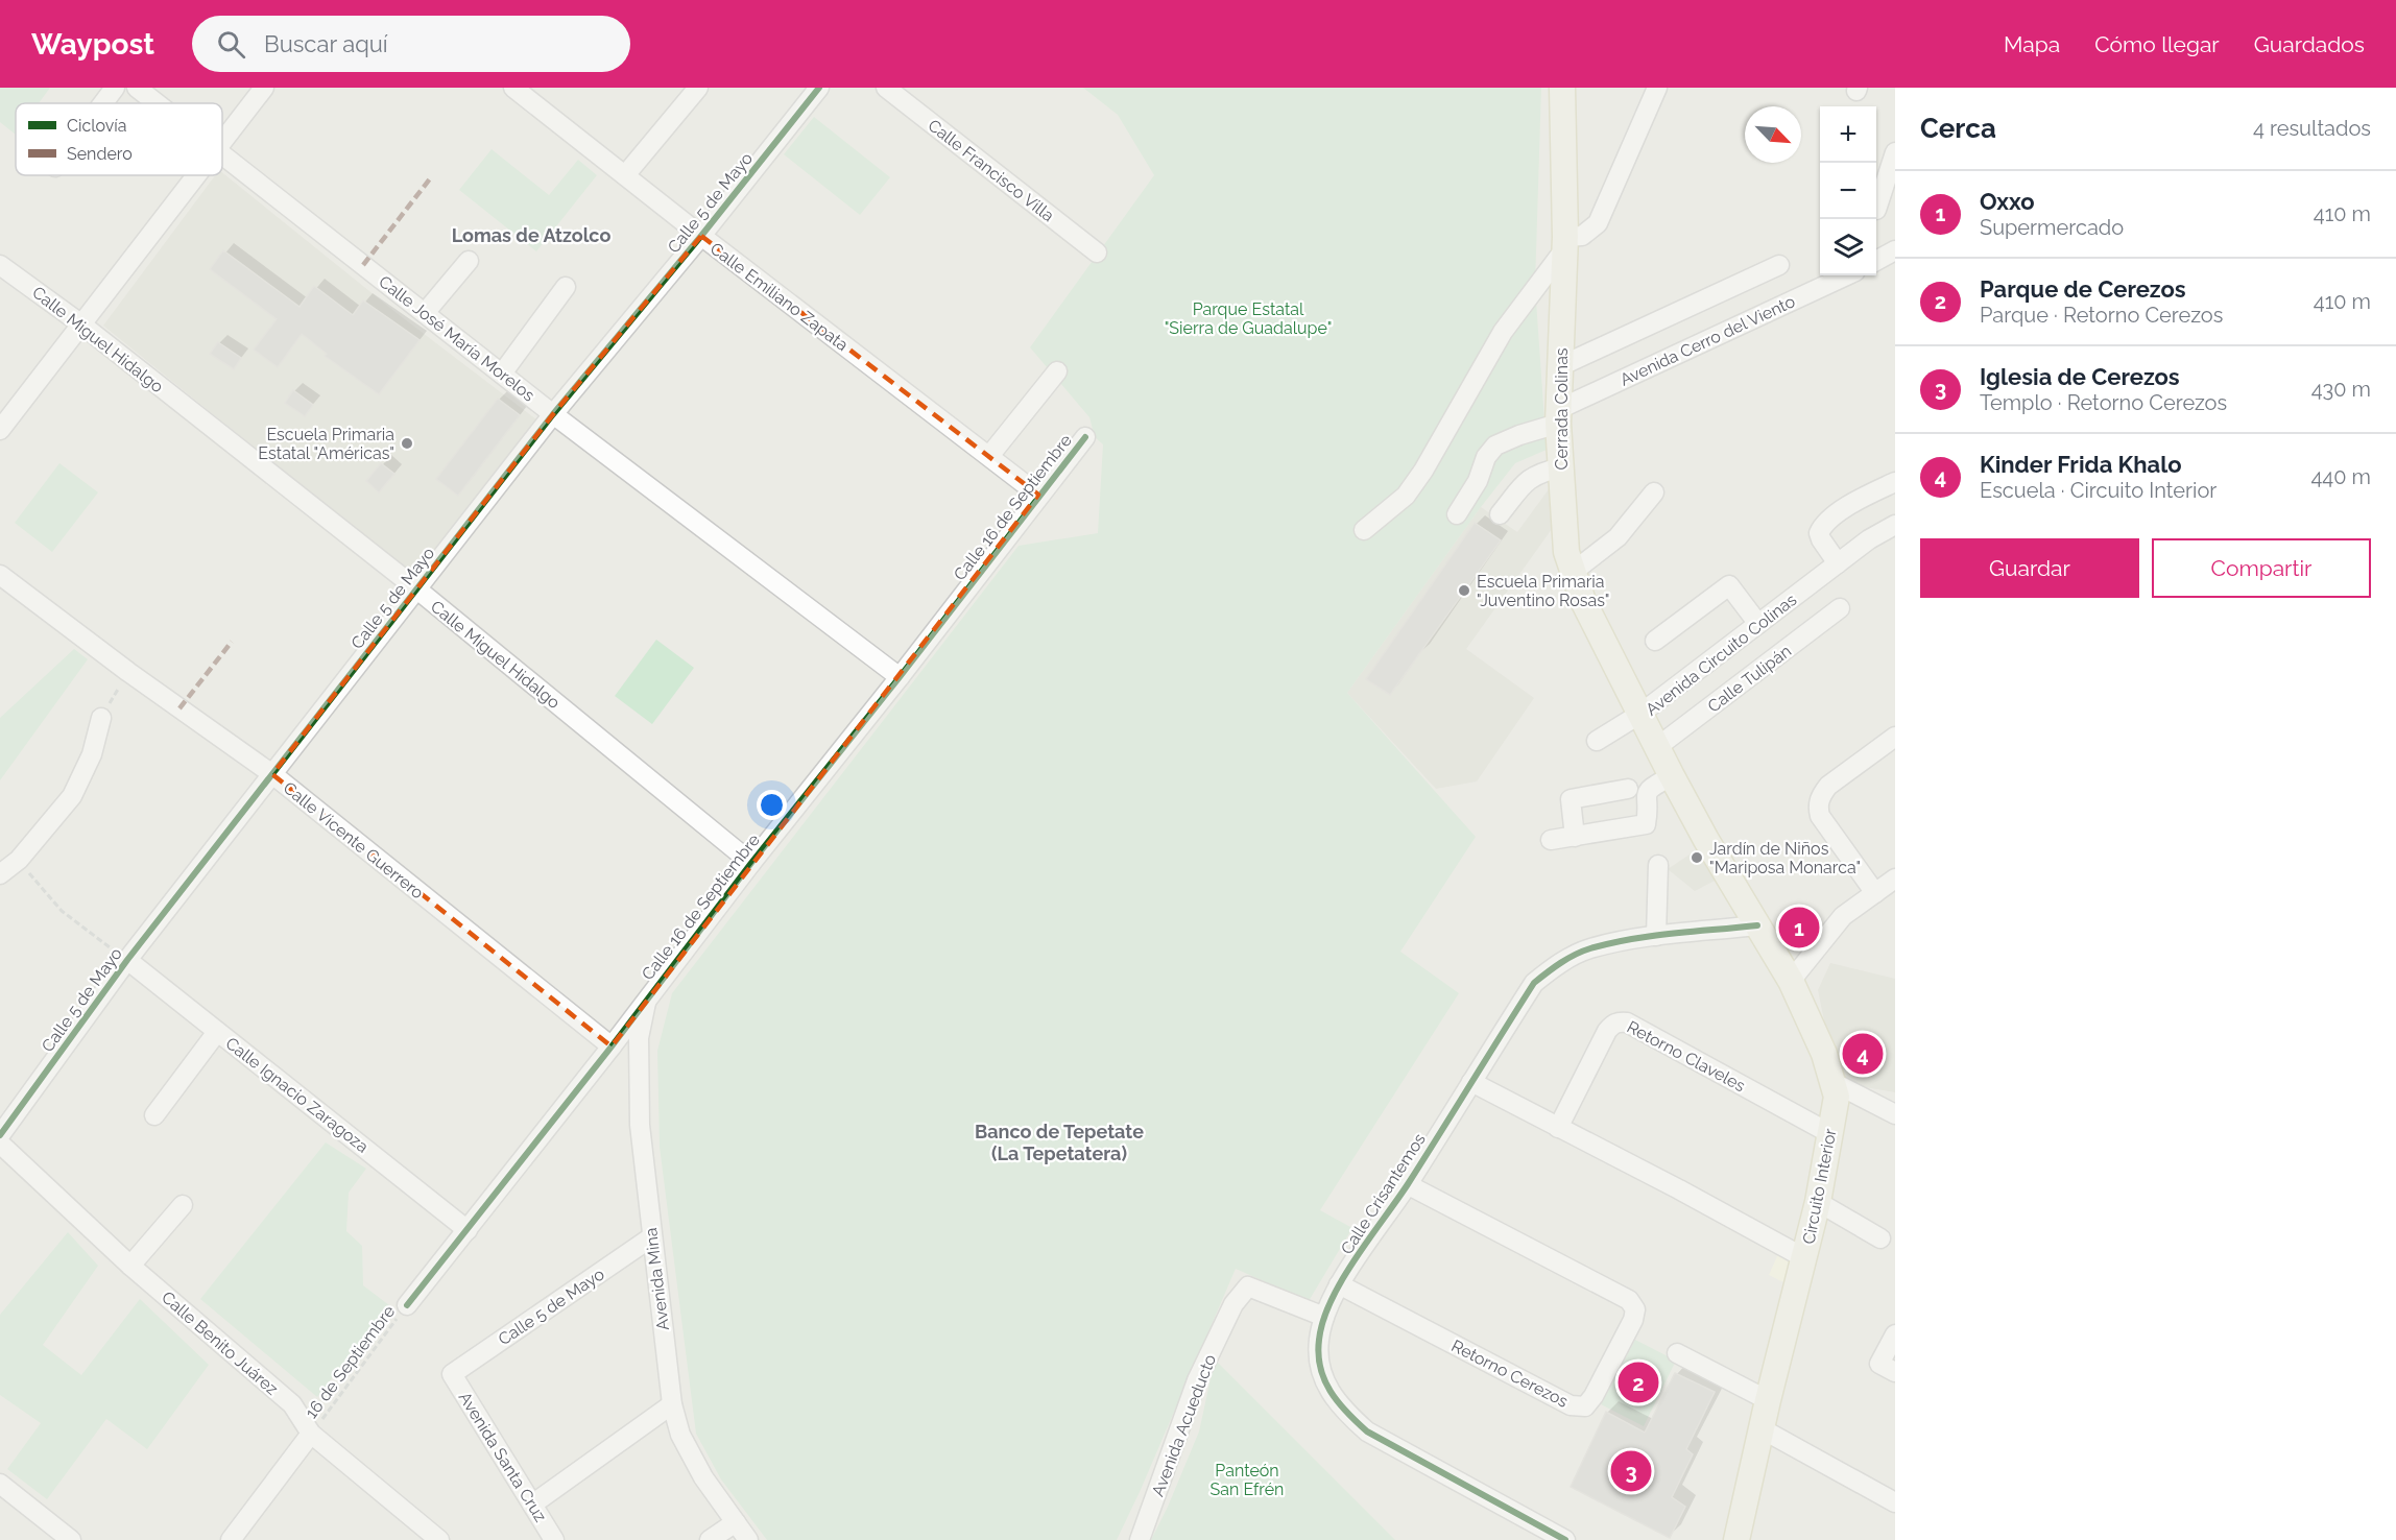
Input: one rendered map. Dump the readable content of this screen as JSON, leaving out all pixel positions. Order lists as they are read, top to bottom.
{
  "streets": {
    "main road": ["Cerrada Colinas", "Avenida Circuito Colinas", "Circuito Interior"],
    "street": [
      "Calle Francisco Villa",
      "Calle 5 de Mayo",
      "Calle Emiliano Zapata",
      "Calle José María Morelos",
      "Calle Miguel Hidalgo",
      "Avenida Cerro del Viento",
      "Calle 16 de Septiembre",
      "Calle Tulipán",
      "Calle Vicente Guerrero",
      "Retorno Claveles",
      "Calle Ignacio Zaragoza",
      "Calle Crisantemos",
      "Avenida Mina",
      "Calle Benito Juárez",
      "Retorno Cerezos",
      "Avenida Acueducto",
      "Avenida Santa Cruz"
    ],
    "cycle path": ["16 de Septiembre"]
  },
  "crossings": [
    ["Calle 5 de Mayo", "Calle Emiliano Zapata"],
    ["Calle 5 de Mayo", "Calle José María Morelos"],
    ["Calle 5 de Mayo", "Calle Miguel Hidalgo"],
    ["Calle 5 de Mayo", "Calle Vicente Guerrero"],
    ["Calle 5 de Mayo", "Calle Ignacio Zaragoza"],
    ["Calle 5 de Mayo", "Avenida Mina"],
    ["Calle 5 de Mayo", "Avenida Santa Cruz"],
    ["Calle Emiliano Zapata", "Calle 16 de Septiembre"],
    ["Calle José María Morelos", "Calle 16 de Septiembre"],
    ["Calle Miguel Hidalgo", "Calle 16 de Septiembre"],
    ["Avenida Cerro del Viento", "Cerrada Colinas"],
    ["Cerrada Colinas", "Avenida Circuito Colinas"],
    ["Calle 16 de Septiembre", "Calle Vicente Guerrero"],
    ["Calle 16 de Septiembre", "Calle Ignacio Zaragoza"],
    ["Calle 16 de Septiembre", "Avenida Mina"],
    ["Calle 16 de Septiembre", "16 de Septiembre"],
    ["Avenida Circuito Colinas", "Calle Tulipán"],
    ["Avenida Circuito Colinas", "Circuito Interior"],
    ["Avenida Circuito Colinas", "Calle Crisantemos"],
    ["Retorno Claveles", "Circuito Interior"],
    ["Calle Crisantemos", "Retorno Cerezos"],
    ["Calle Crisantemos", "Avenida Acueducto"],
    ["Calle Benito Juárez", "16 de Septiembre"]
  ],
  "districts": ["Lomas de Atzolco", "Banco de Tepetate (La Tepetatera)"],
  "parks": ["Parque Estatal \"Sierra de Guadalupe\"", "Panteón San Efrén"],
  "places": ["Escuela Primaria Estatal \"Américas\"", "Escuela Primaria \"Juventino Rosas\"", "Jardín de Niños \"Mariposa Monarca\""],
  "legend": ["Ciclovía", "Sendero"],
  "north": "bottom right",
  "page": {
    "header": "Waypost",
    "search": "Buscar aquí",
    "nav": ["Mapa", "Cómo llegar", "Guardados"],
    "heading": ["Cerca", "4 resultados"],
    "map_buttons": ["+", "−"],
    "list": [
      {
        "mark": "1",
        "name": "Oxxo",
        "note": "Supermercado",
        "value": "410 m"
      },
      {
        "mark": "2",
        "name": "Parque de Cerezos",
        "note": "Parque · Retorno Cerezos",
        "value": "410 m"
      },
      {
        "mark": "3",
        "name": "Iglesia de Cerezos",
        "note": "Templo · Retorno Cerezos",
        "value": "430 m"
      },
      {
        "mark": "4",
        "name": "Kinder Frida Khalo",
        "note": "Escuela · Circuito Interior",
        "value": "440 m"
      }
    ],
    "buttons": ["Guardar", "Compartir"],
    "pins": [
      "1",
      "4",
      "2",
      "3"
    ]
  }
}
